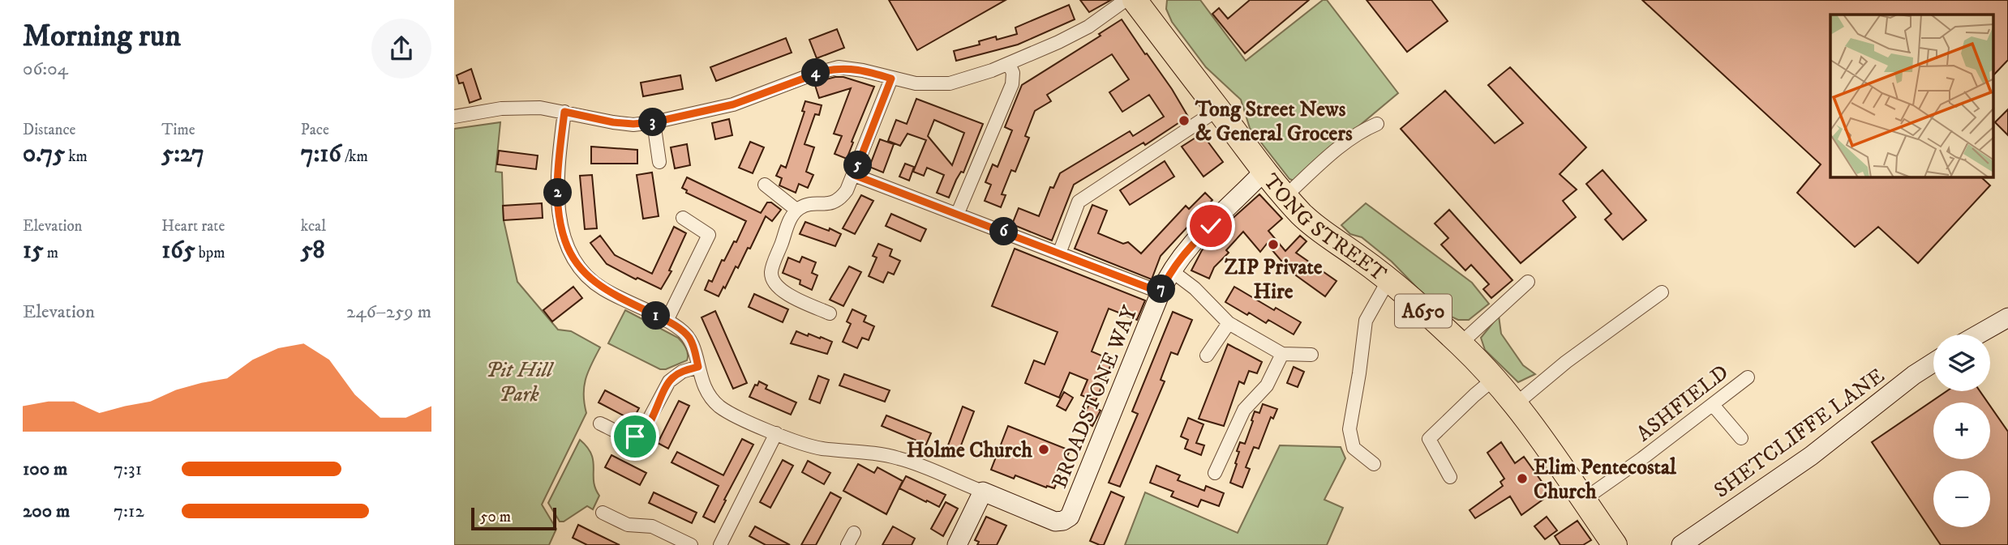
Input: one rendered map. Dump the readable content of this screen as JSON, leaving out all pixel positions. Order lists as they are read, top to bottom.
{
  "streets": {
    "highway": ["TONG STREET", "A650"],
    "street": ["BROADSTONE WAY", "ASHFIELD", "SHETCLIFFE LANE"]
  },
  "crossings": [
    ["TONG STREET", "BROADSTONE WAY"],
    ["TONG STREET", "ASHFIELD"]
  ],
  "parks": ["Pit Hill Park"],
  "places": [
    "Tong Street News & General Grocers",
    "ZIP Private Hire",
    "Holme Church",
    "Elim Pentecostal Church"
  ],
  "scale_bar": "50 m",
  "page": {
    "heading": ["Morning run", "06:04"],
    "pins": [
      "4",
      "3",
      "5",
      "2",
      "6",
      "7",
      "1"
    ],
    "stats": [
      ["Distance", "0.75 km"],
      ["Time", "5:27"],
      ["Pace", "7:16 /km"],
      ["Elevation", "15 m"],
      ["Heart rate", "165 bpm"],
      ["kcal", "58"]
    ],
    "chart": ["Elevation", "246–259 m"],
    "map_buttons": ["+", "−"],
    "list": [
      {
        "name": "100 m",
        "note": "7:31"
      },
      {
        "name": "200 m",
        "note": "7:12"
      }
    ],
    "scale": "50 m"
  }
}
